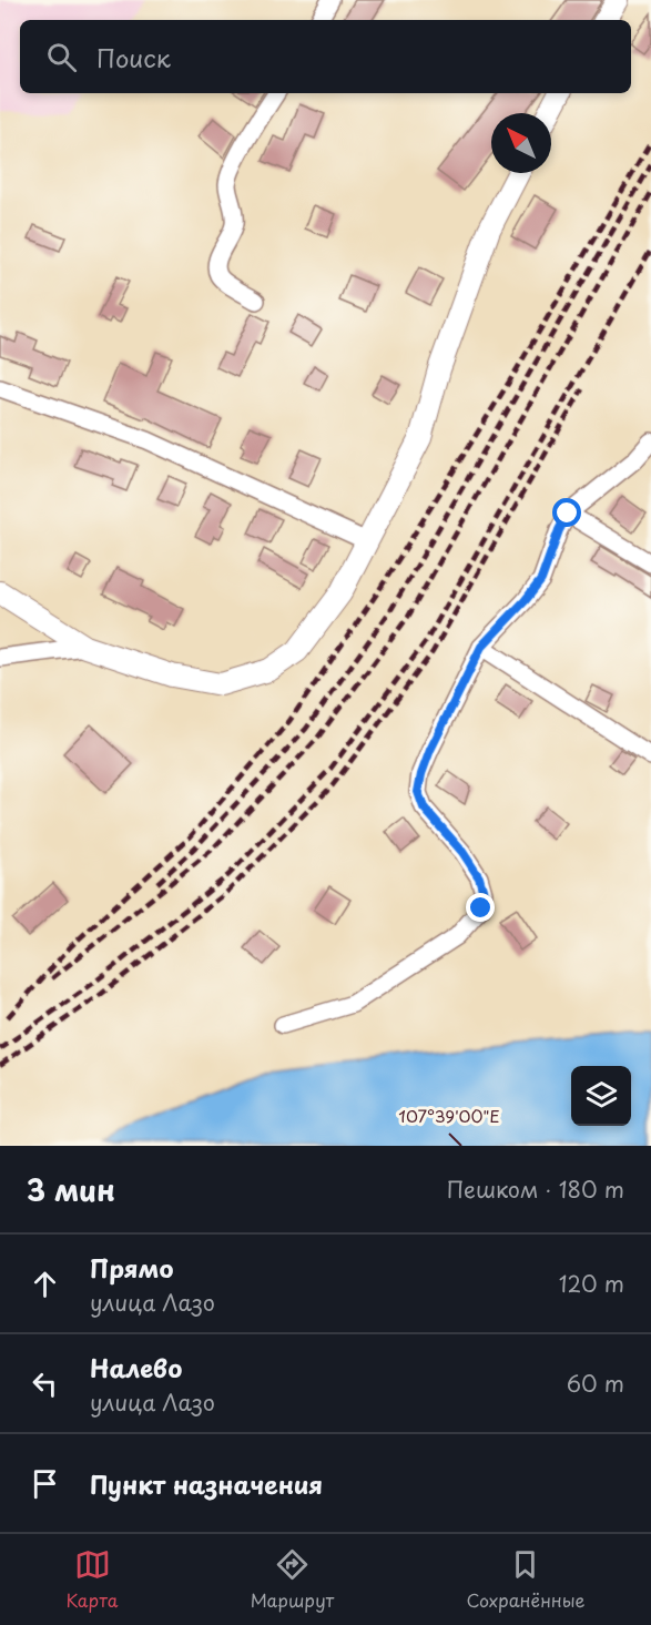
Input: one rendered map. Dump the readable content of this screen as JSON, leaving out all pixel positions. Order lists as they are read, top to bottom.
{
  "north": "top left",
  "page": {
    "search": "Поиск",
    "heading": ["3 мин", "Пешком · 180 m"],
    "list": [
      ["Прямо", "улица Лазо", "120 m"],
      ["Налево", "улица Лазо", "60 m"],
      "Пункт назначения"
    ],
    "nav": ["Карта", "Маршрут", "Сохранённые"]
  },
  "coordinates": ["107°39'00\"E"]
}
